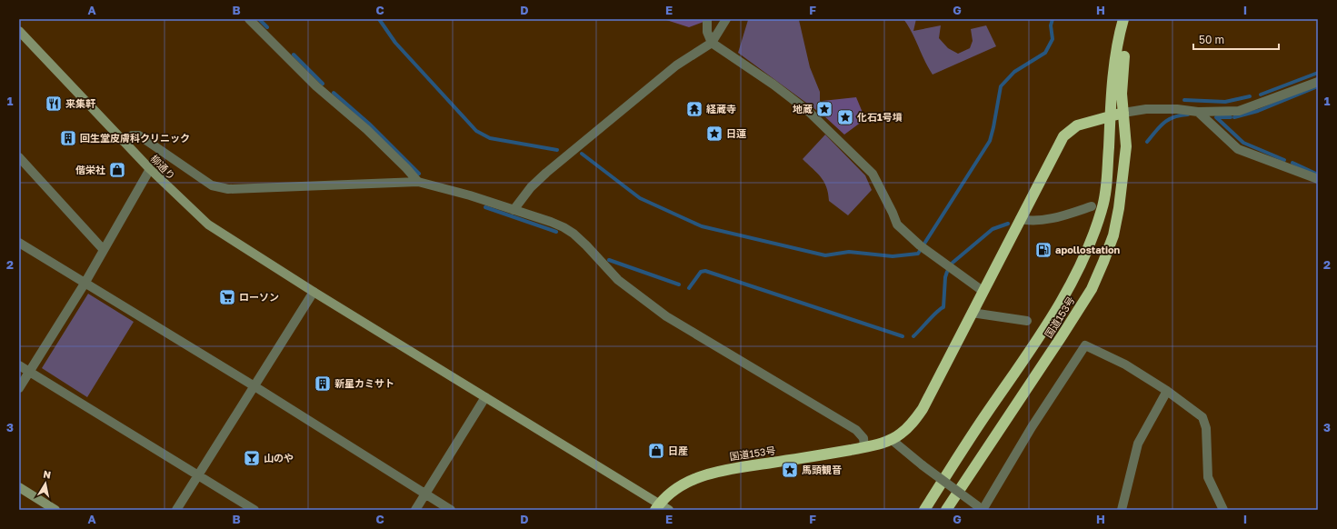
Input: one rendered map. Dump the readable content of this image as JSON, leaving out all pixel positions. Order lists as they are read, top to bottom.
{
  "streets": {
    "highway": ["国道153号"],
    "street": ["柳通り"]
  },
  "crossings": [
    ["柳通り", "国道153号"]
  ],
  "places": {
    "restaurant": ["来集軒"],
    "temple": ["経蔵寺"],
    "place": [
      "地蔵",
      "化石1号墳",
      "日蓮",
      "馬頭観音"
    ],
    "building": ["回生堂皮膚科クリニック", "新星カミサト"],
    "shop": ["偕栄社", "日産"],
    "fuel station": ["apollostation"],
    "supermarket": ["ローソン"],
    "bar": ["山のや"]
  },
  "scale_bar": "50 m",
  "north": "top",
  "grid": {
    "columns": [
      "A",
      "B",
      "C",
      "D",
      "E",
      "F",
      "G",
      "H",
      "I"
    ],
    "rows": ["1", "2", "3"]
  }
}
